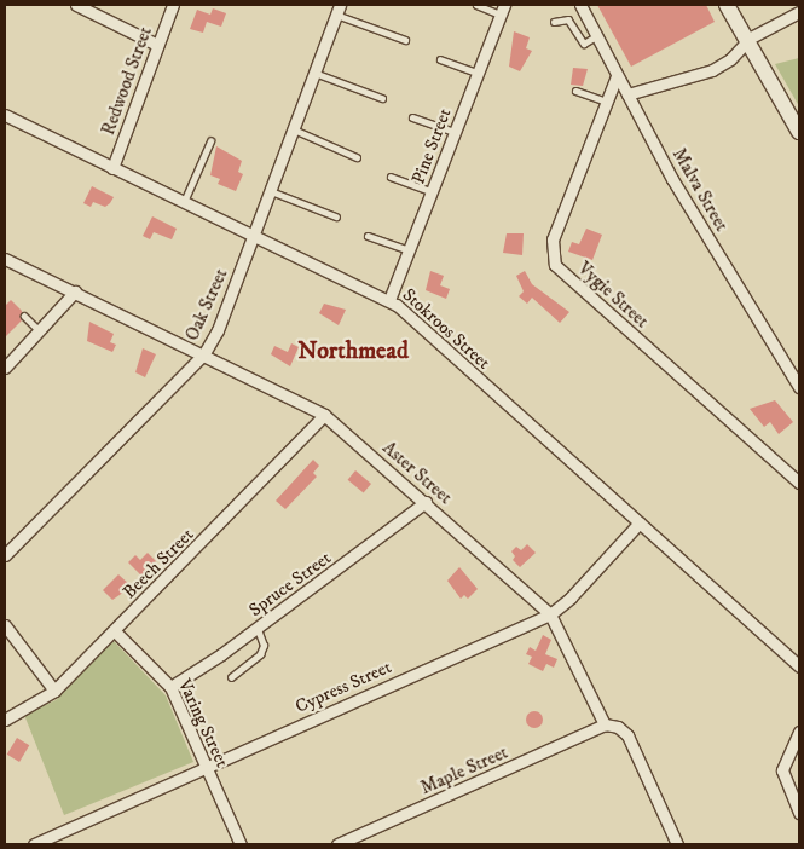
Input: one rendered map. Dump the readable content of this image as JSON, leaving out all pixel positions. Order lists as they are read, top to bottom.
{
  "streets": {
    "street": [
      "Redwood Street",
      "Pine Street",
      "Malva Street",
      "Vygie Street",
      "Oak Street",
      "Stokroos Street",
      "Aster Street",
      "Beech Street",
      "Spruce Street",
      "Cypress Street",
      "Varing Street",
      "Maple Street"
    ]
  },
  "crossings": [
    ["Redwood Street", "Stokroos Street"],
    ["Pine Street", "Stokroos Street"],
    ["Malva Street", "Vygie Street"],
    ["Oak Street", "Stokroos Street"],
    ["Oak Street", "Aster Street"],
    ["Stokroos Street", "Cypress Street"],
    ["Aster Street", "Beech Street"],
    ["Aster Street", "Spruce Street"],
    ["Aster Street", "Cypress Street"],
    ["Aster Street", "Maple Street"],
    ["Beech Street", "Varing Street"],
    ["Spruce Street", "Varing Street"],
    ["Cypress Street", "Varing Street"]
  ],
  "districts": ["Northmead"]
}
